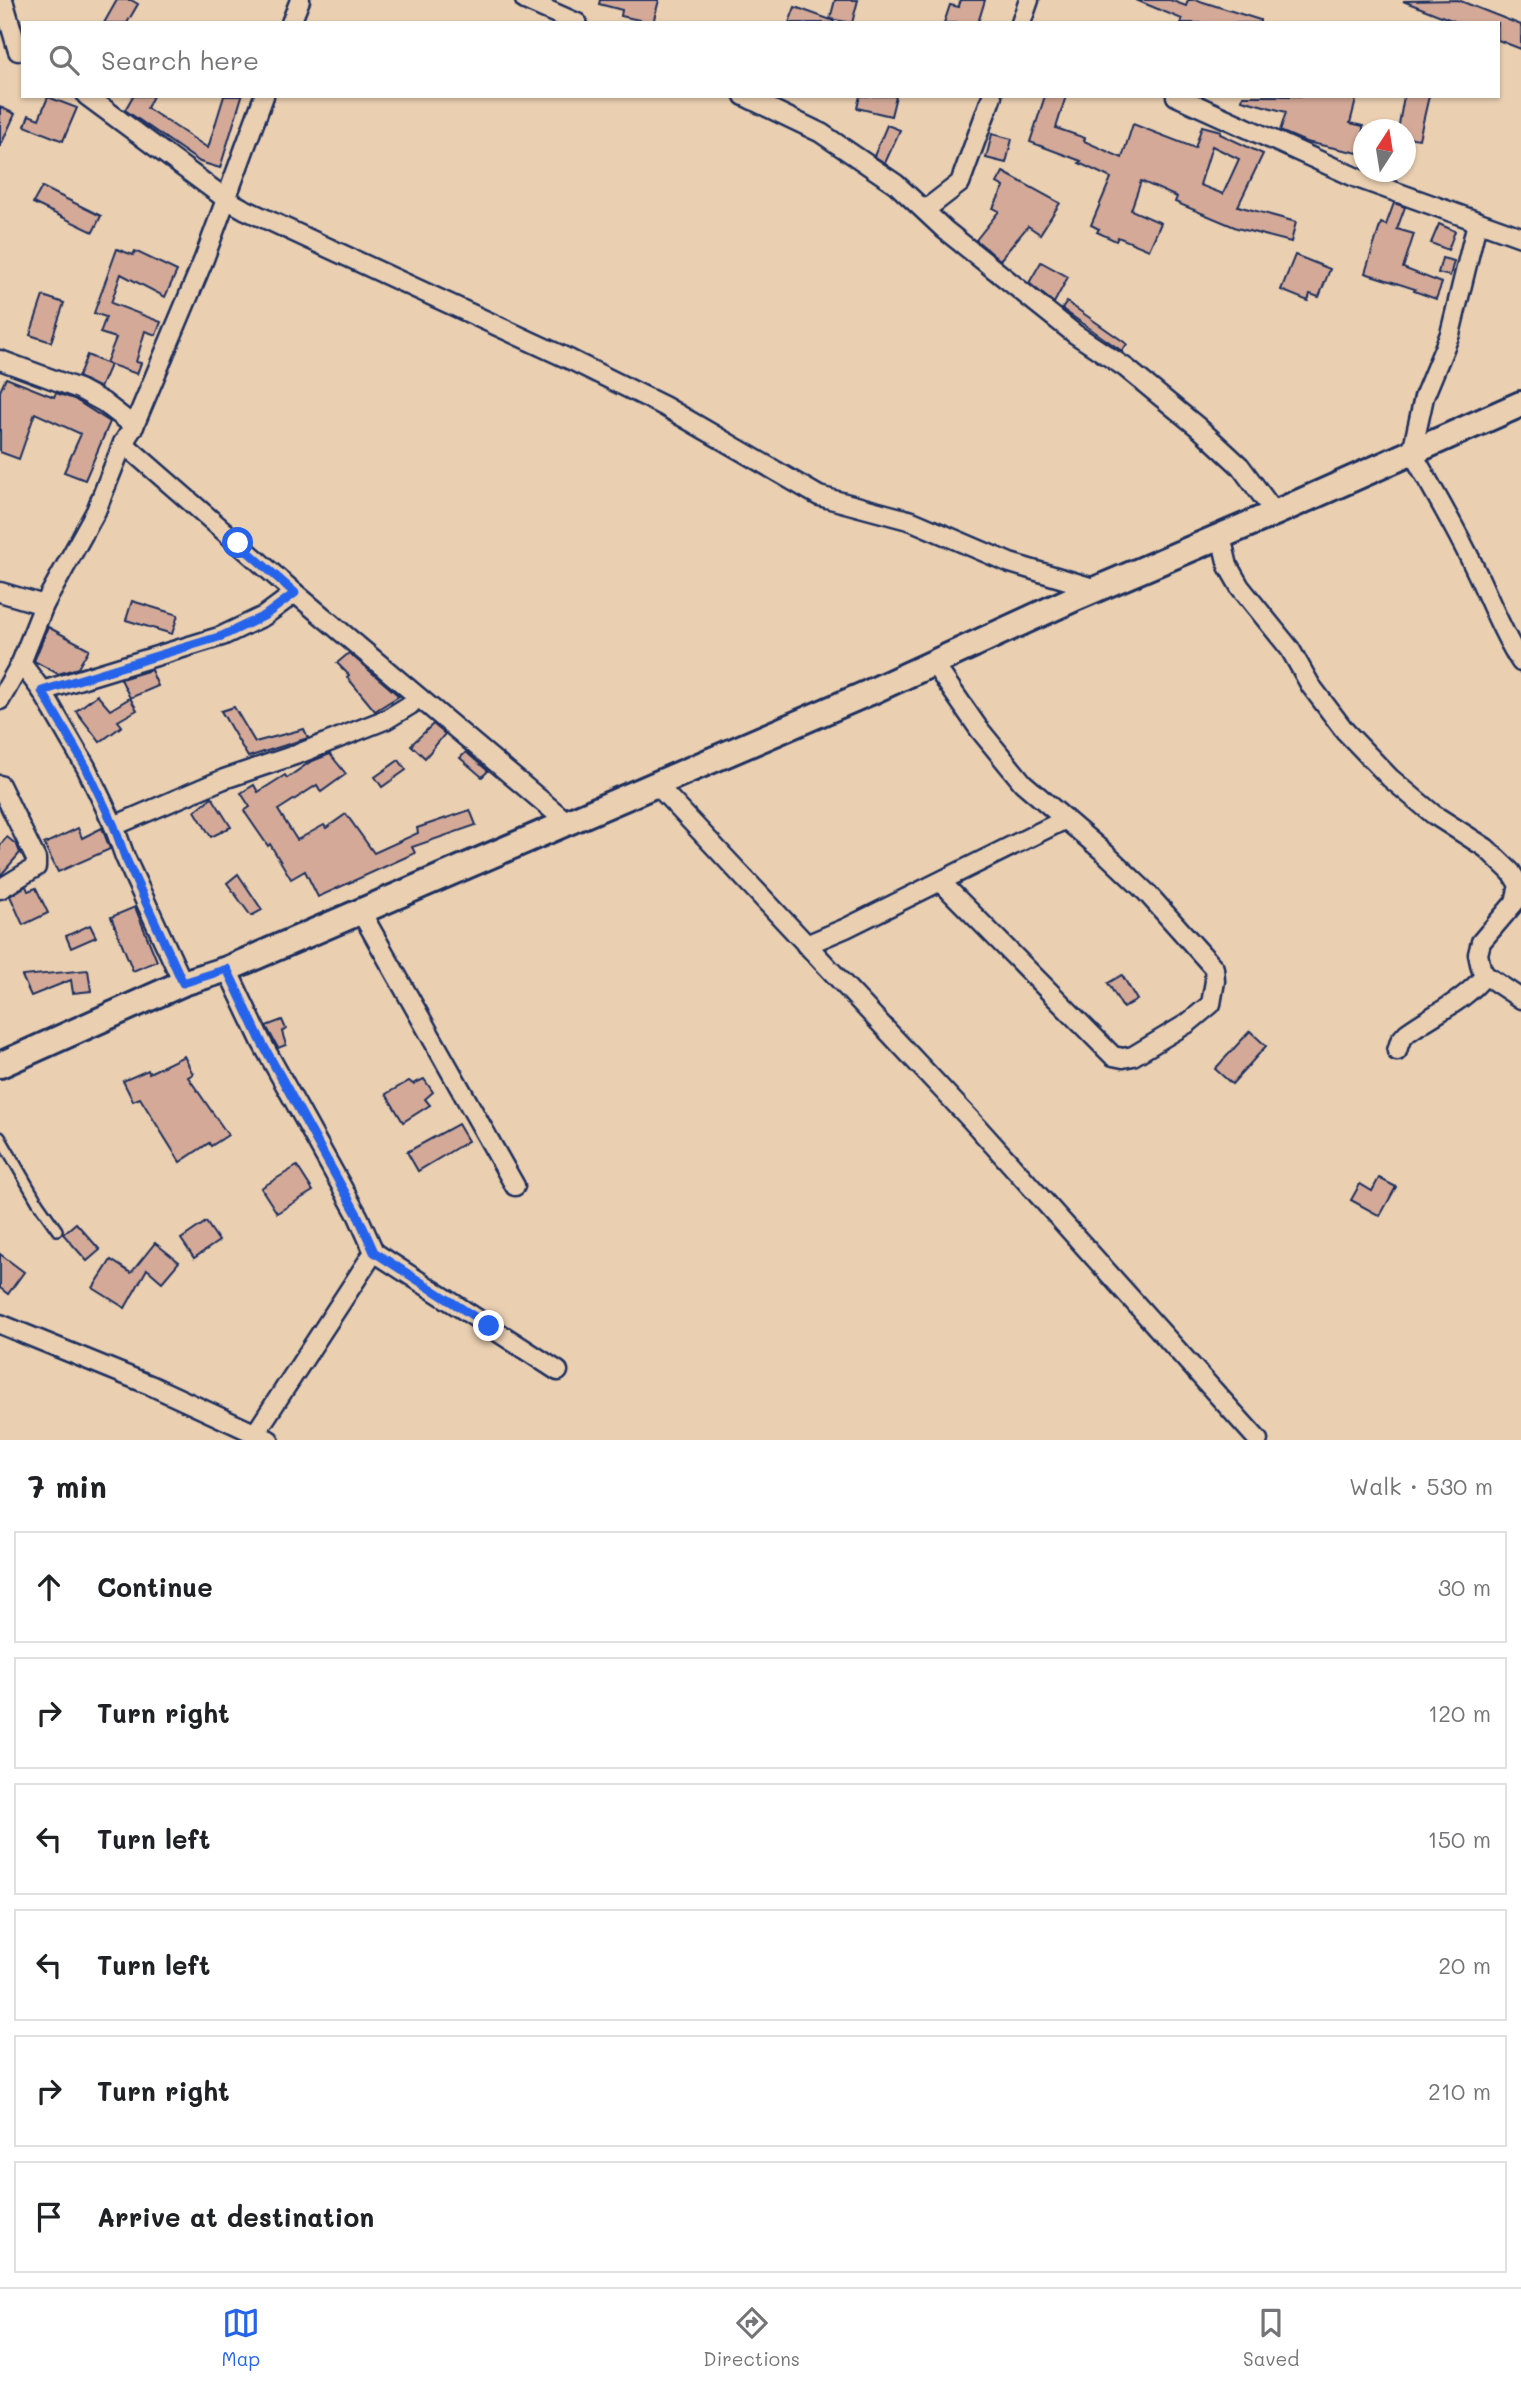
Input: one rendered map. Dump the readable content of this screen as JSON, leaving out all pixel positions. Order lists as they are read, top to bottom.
{
  "north": "top",
  "page": {
    "search": "Search here",
    "heading": ["7 min", "Walk · 530 m"],
    "list": [
      ["Continue", "30 m"],
      ["Turn right", "120 m"],
      ["Turn left", "150 m"],
      ["Turn left", "20 m"],
      ["Turn right", "210 m"],
      "Arrive at destination"
    ],
    "nav": ["Map", "Directions", "Saved"]
  }
}
